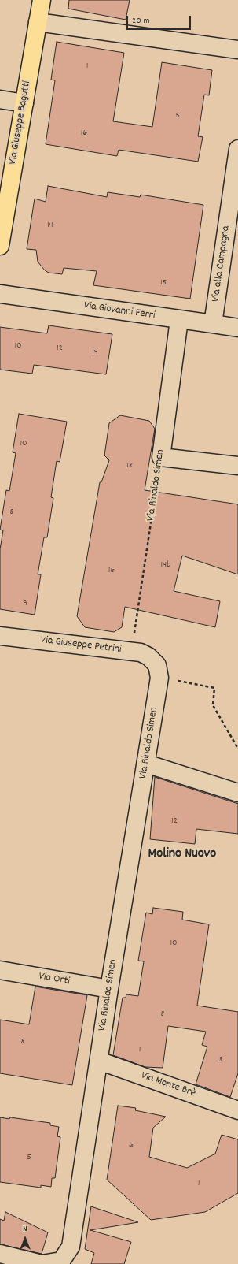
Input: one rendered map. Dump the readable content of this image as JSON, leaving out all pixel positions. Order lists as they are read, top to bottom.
{
  "streets": {
    "main road": ["Via Giuseppe Bagutti"],
    "street": [
      "Via alla Campagna",
      "Via Giovanni Ferri",
      "Via Rinaldo Simen",
      "Via Giuseppe Petrini",
      "Via Orti",
      "Via Monte Brè"
    ]
  },
  "crossings": [
    ["Via alla Campagna", "Via Giovanni Ferri"],
    ["Via Giovanni Ferri", "Via Rinaldo Simen"],
    ["Via Rinaldo Simen", "Via Giuseppe Petrini"],
    ["Via Rinaldo Simen", "Via Orti"],
    ["Via Rinaldo Simen", "Via Monte Brè"]
  ],
  "districts": ["Molino Nuovo"],
  "house_numbers": [
    "1",
    "5",
    "16",
    "14",
    "15",
    "10",
    "12",
    "14",
    "10",
    "18",
    "8",
    "14b",
    "16",
    "9",
    "12",
    "10",
    "8",
    "8",
    "1",
    "3",
    "6",
    "5",
    "1"
  ],
  "scale_bar": "20 m",
  "north": "top"
}
